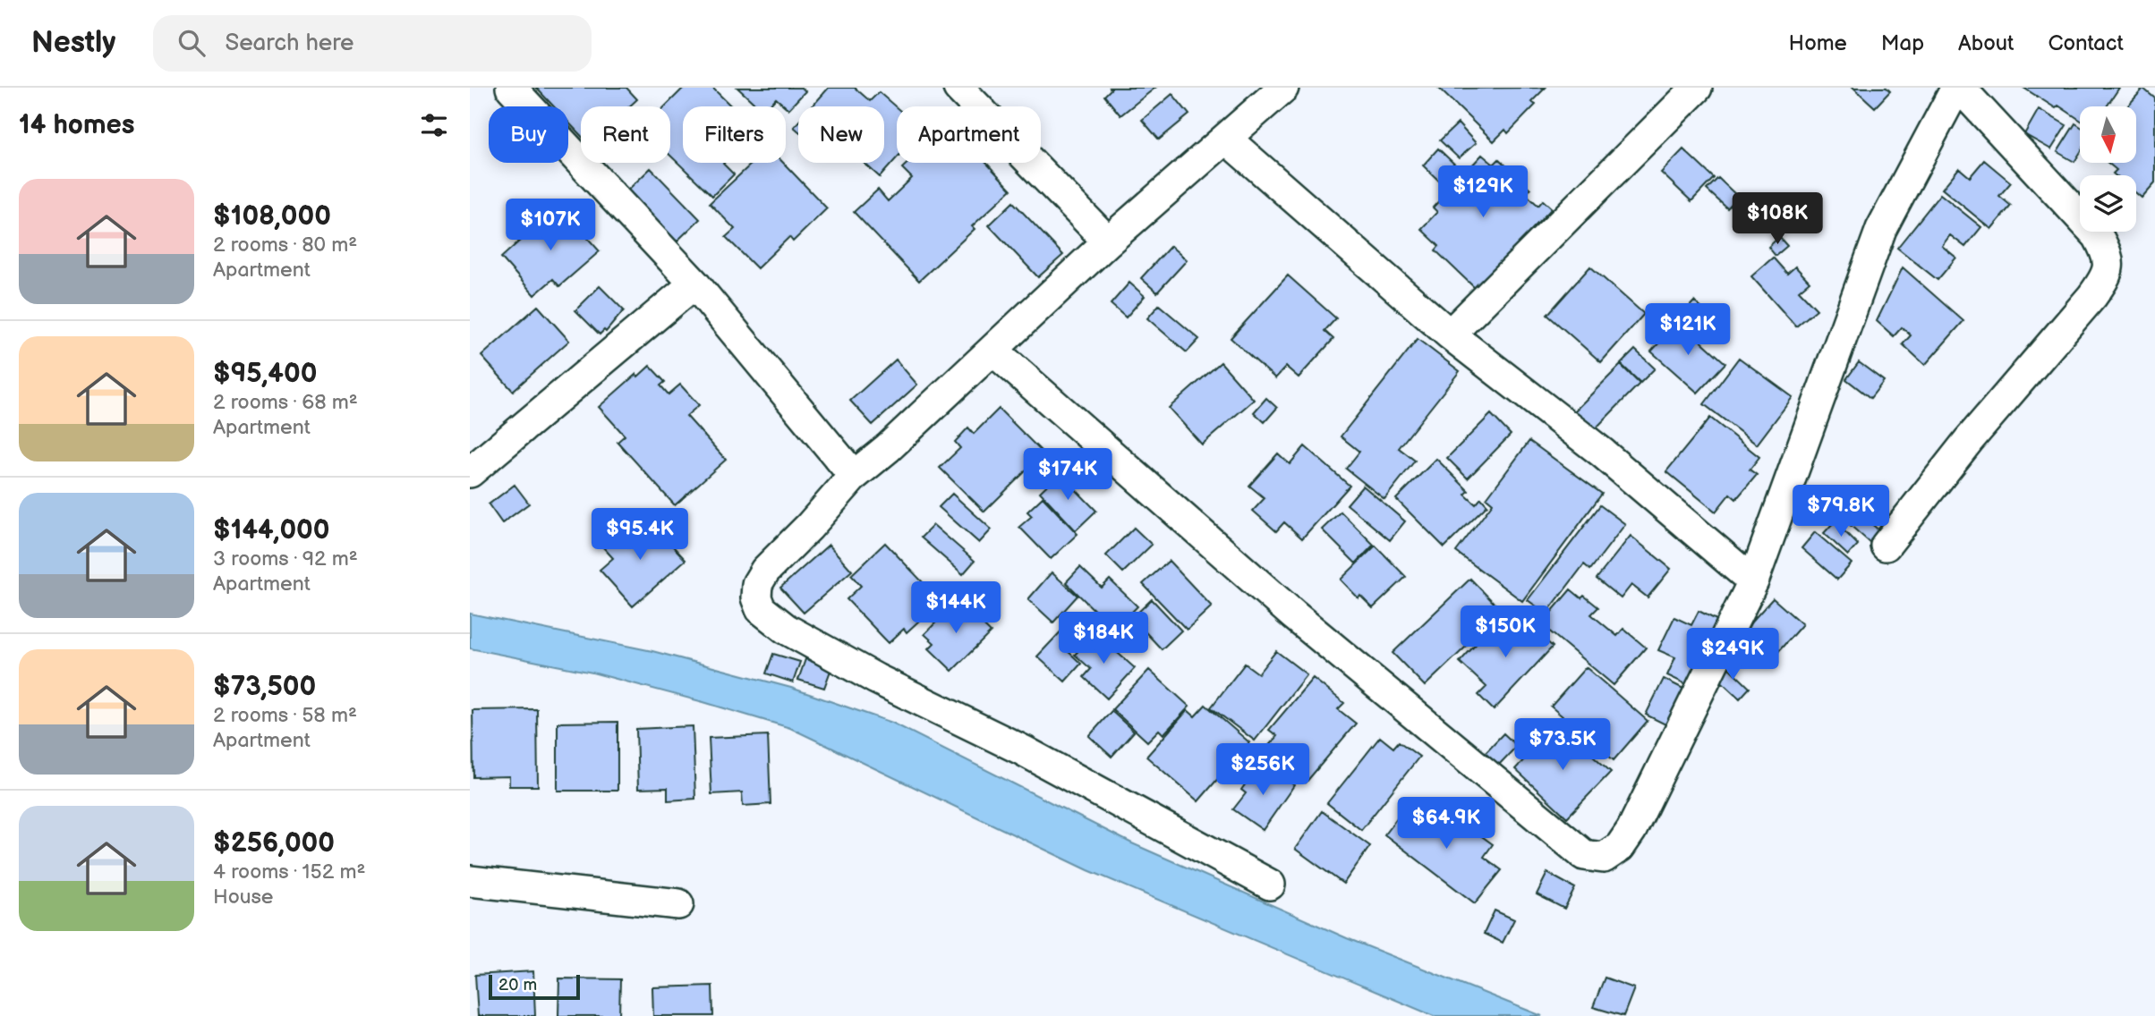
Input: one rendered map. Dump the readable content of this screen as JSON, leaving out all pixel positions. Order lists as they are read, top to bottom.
{
  "scale_bar": "20 m",
  "north": "bottom",
  "page": {
    "header": "Nestly",
    "search": "Search here",
    "nav": [
      "Home",
      "Map",
      "About",
      "Contact"
    ],
    "heading": "14 homes",
    "chip": [
      "Buy",
      "Rent",
      "Filters",
      "New",
      "Apartment"
    ],
    "list": [
      {
        "name": "$108,000",
        "note": "2 rooms · 80 m² · Apartment"
      },
      {
        "name": "$95,400",
        "note": "2 rooms · 68 m² · Apartment"
      },
      {
        "name": "$144,000",
        "note": "3 rooms · 92 m² · Apartment"
      },
      {
        "name": "$73,500",
        "note": "2 rooms · 58 m² · Apartment"
      },
      {
        "name": "$256,000",
        "note": "4 rooms · 152 m² · House"
      }
    ],
    "price": [
      "$129K",
      "$108K",
      "$107K",
      "$121K",
      "$174K",
      "$79.8K",
      "$95.4K",
      "$144K",
      "$150K",
      "$184K",
      "$249K",
      "$73.5K",
      "$256K",
      "$64.9K"
    ],
    "scale": "20 m"
  }
}
